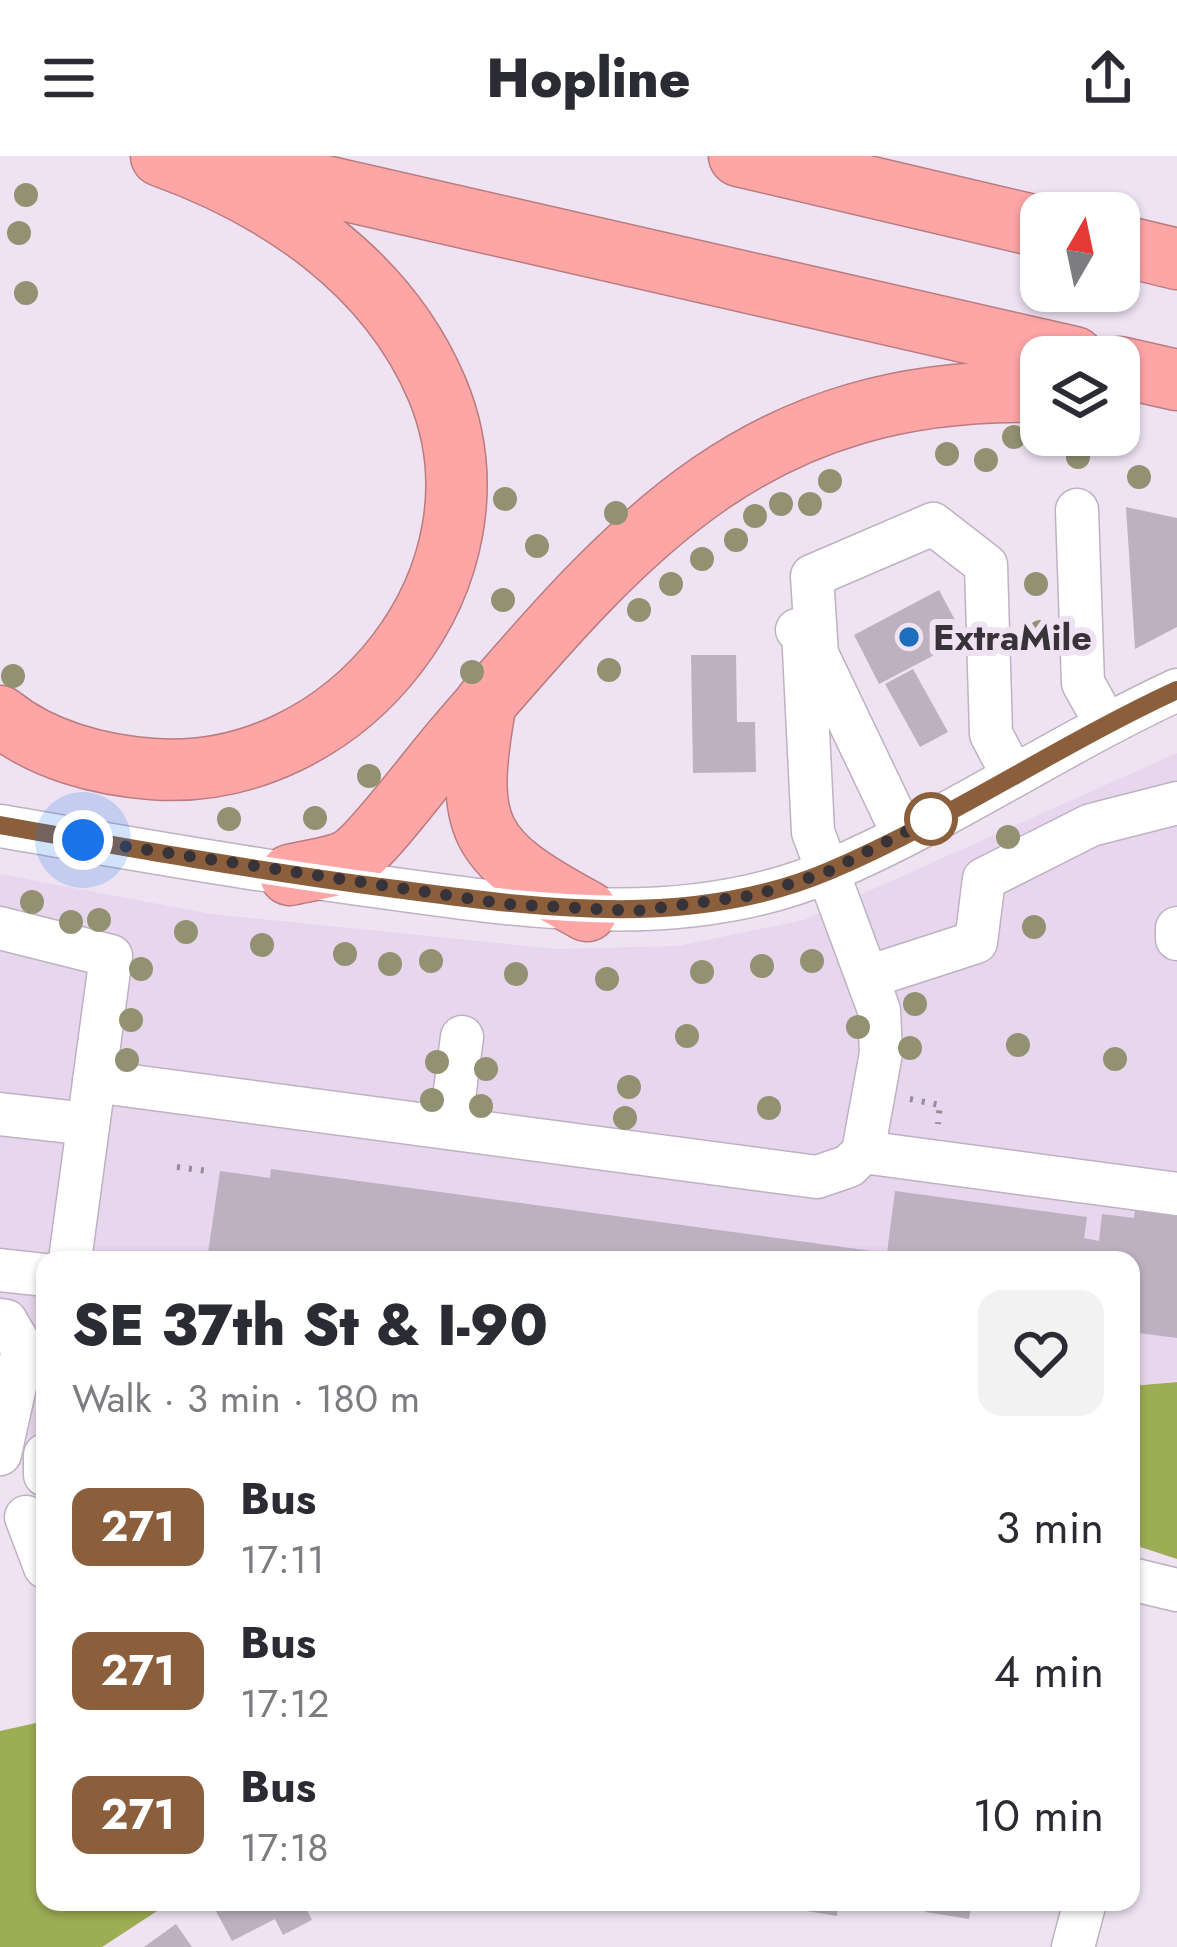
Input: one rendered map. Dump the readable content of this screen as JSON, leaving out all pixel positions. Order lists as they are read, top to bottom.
{
  "places": ["ExtraMile"],
  "lines": ["bus line 271"],
  "north": "top",
  "page": {
    "header": "Hopline",
    "heading": ["SE 37th St & I-90", "Walk · 3 min · 180 m"],
    "list": [
      {
        "mark": "271",
        "name": "Bus",
        "note": "17:11",
        "value": "3 min"
      },
      {
        "mark": "271",
        "name": "Bus",
        "note": "17:12",
        "value": "4 min"
      },
      {
        "mark": "271",
        "name": "Bus",
        "note": "17:18",
        "value": "10 min"
      }
    ]
  }
}
